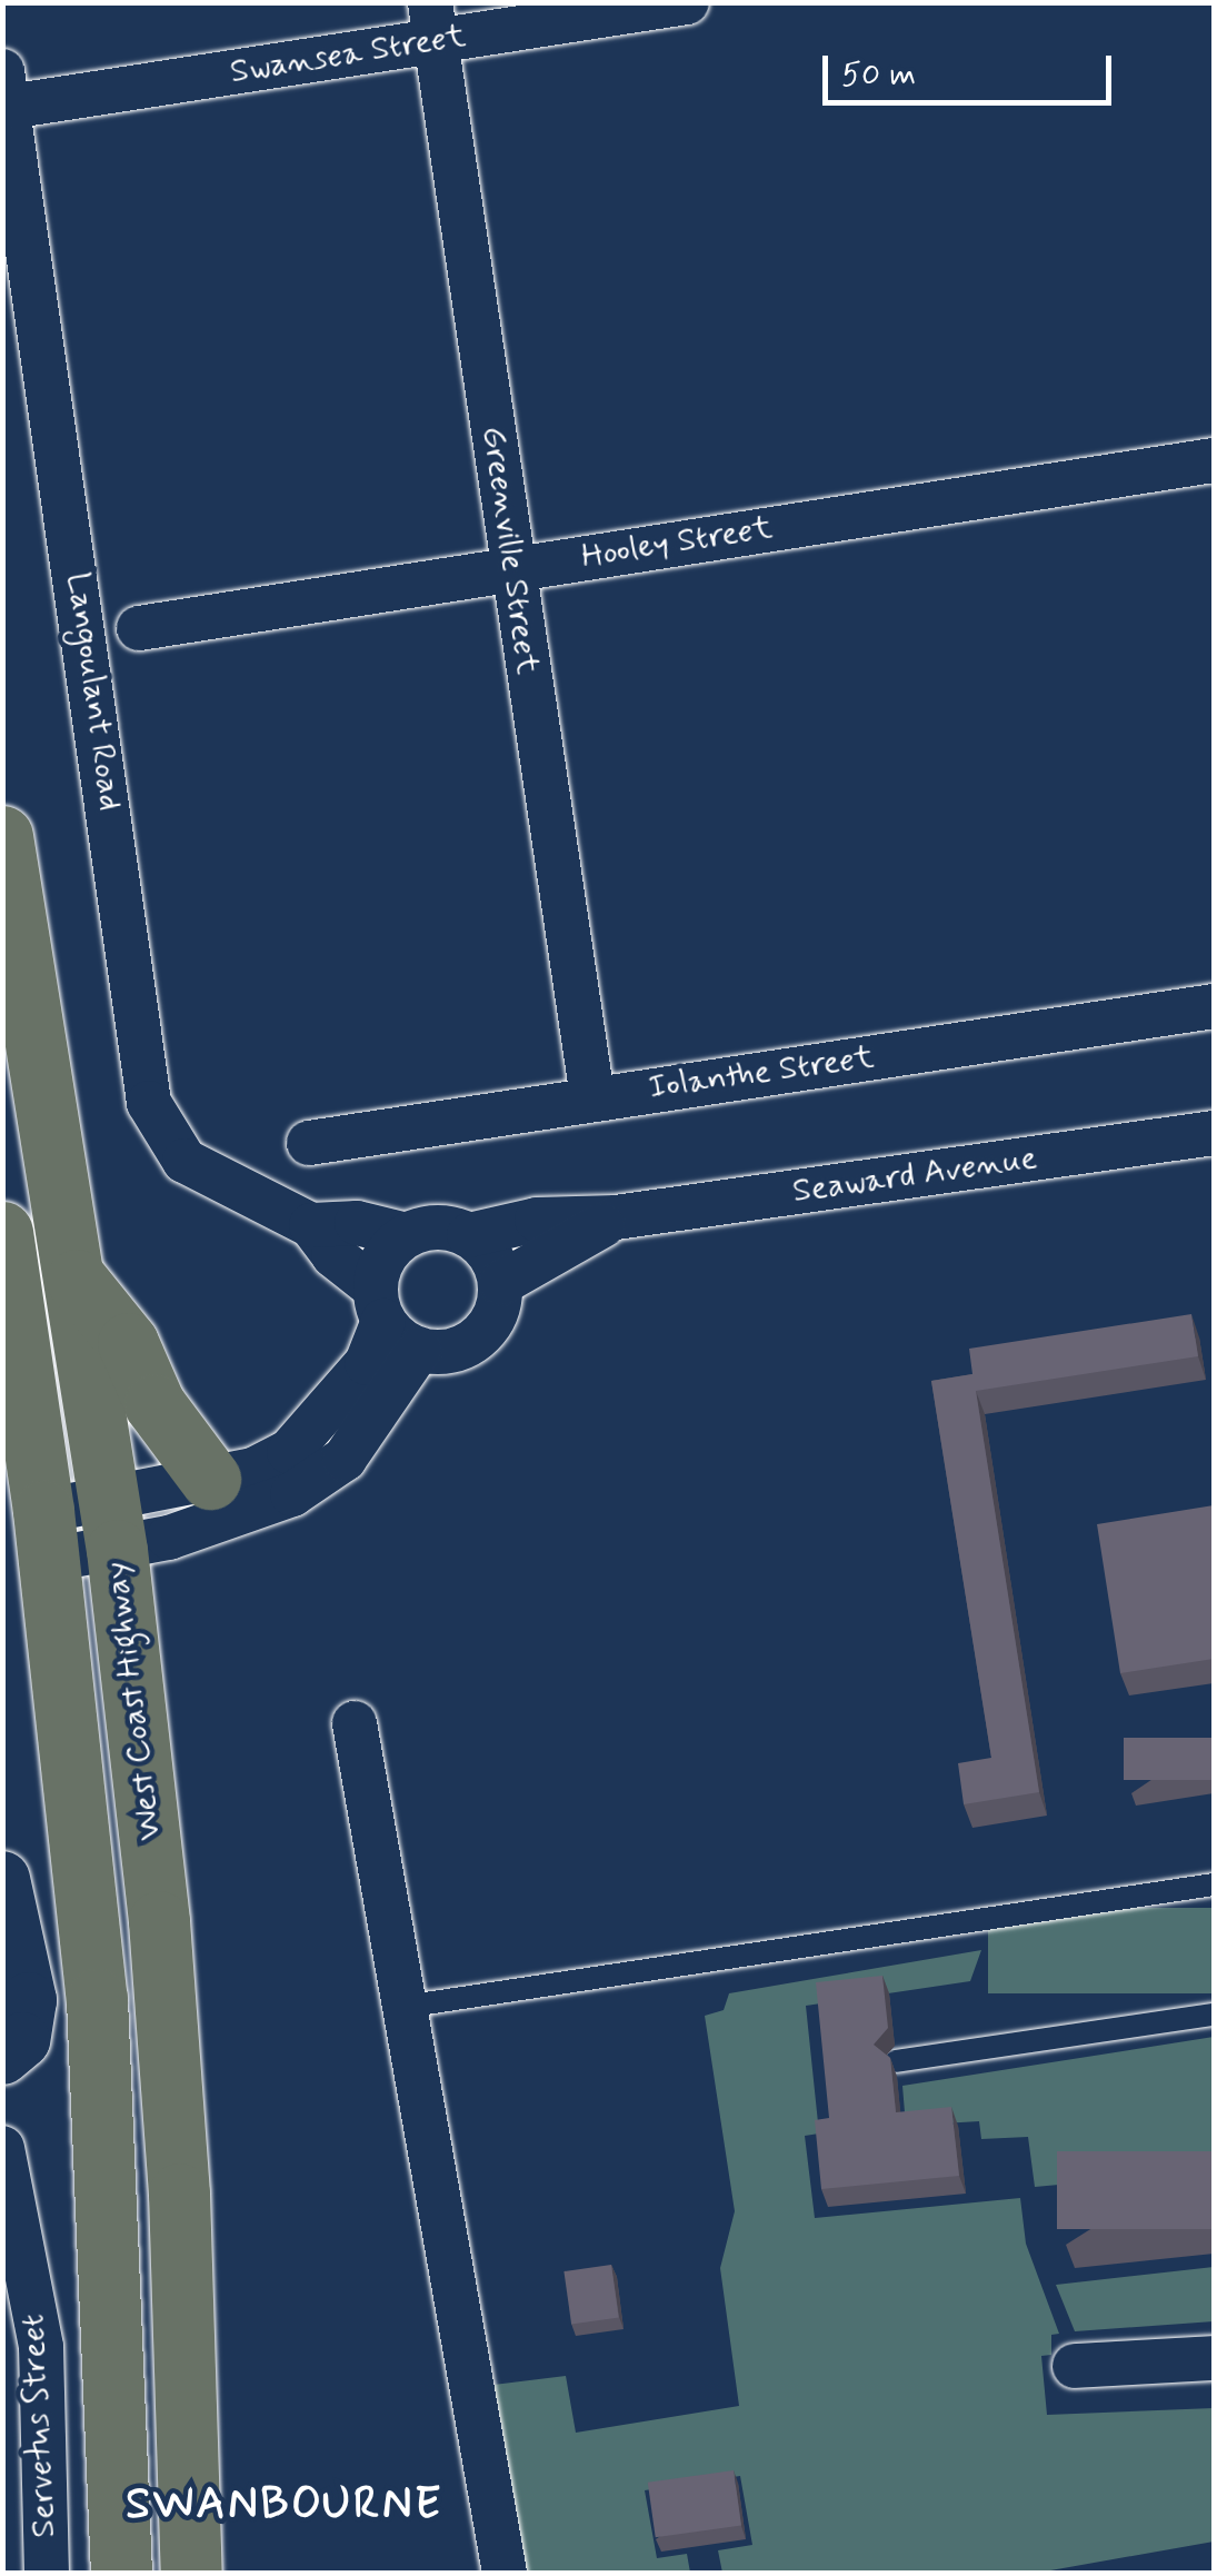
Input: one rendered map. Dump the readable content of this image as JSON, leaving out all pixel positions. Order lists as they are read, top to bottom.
{
  "streets": {
    "highway": ["West Coast Highway"],
    "street": [
      "Swansea Street",
      "Hooley Street",
      "Greenville Street",
      "Langoulant Road",
      "Iolanthe Street",
      "Seaward Avenue",
      "Servetus Street"
    ]
  },
  "crossings": [
    ["Swansea Street", "Greenville Street"],
    ["Swansea Street", "Langoulant Road"],
    ["Hooley Street", "Greenville Street"],
    ["Greenville Street", "Iolanthe Street"],
    ["Langoulant Road", "Seaward Avenue"]
  ],
  "districts": ["SWANBOURNE"],
  "scale_bar": "50 m"
}
